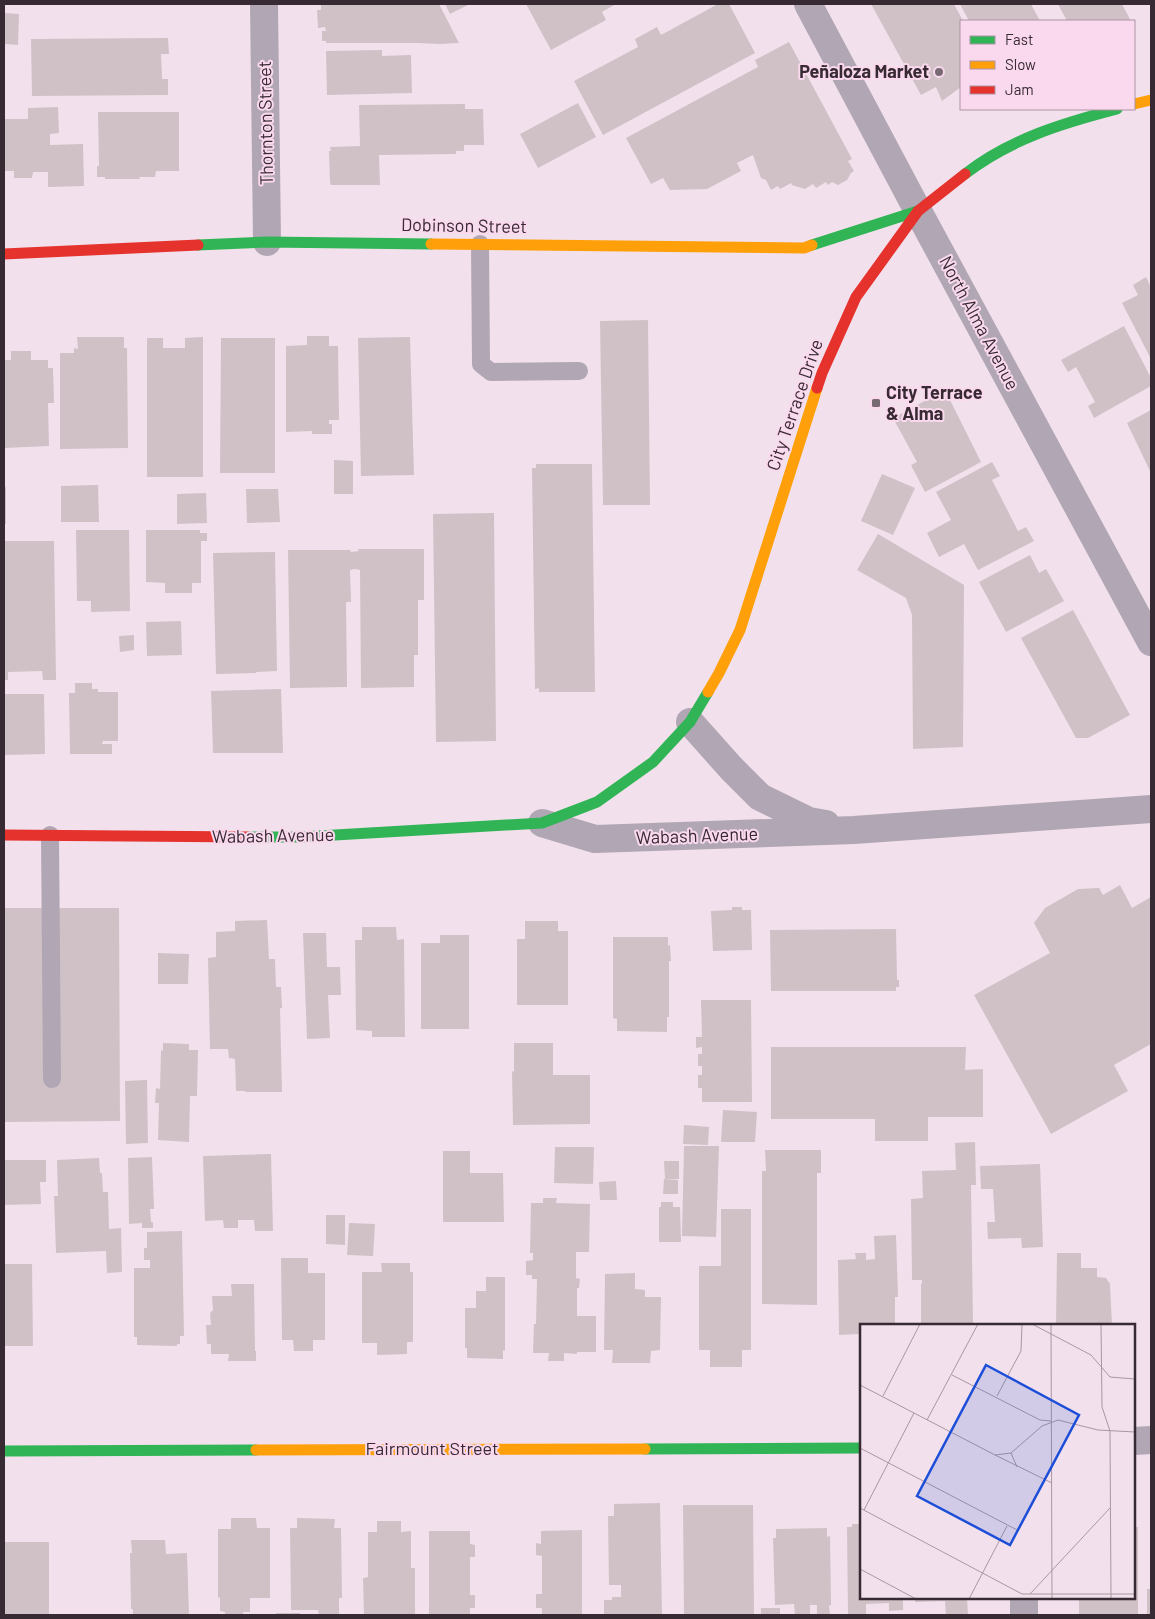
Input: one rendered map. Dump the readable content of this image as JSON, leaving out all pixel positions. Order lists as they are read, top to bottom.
{
  "streets": {
    "street": [
      "Thornton Street",
      "Dobinson Street",
      "North Alma Avenue",
      "City Terrace Drive",
      "Wabash Avenue",
      "Fairmount Street"
    ]
  },
  "crossings": [
    ["Thornton Street", "Dobinson Street"],
    ["Dobinson Street", "North Alma Avenue"],
    ["Dobinson Street", "City Terrace Drive"],
    ["North Alma Avenue", "City Terrace Drive"],
    ["City Terrace Drive", "Wabash Avenue"]
  ],
  "places": {
    "other": ["Peñaloza Market"],
    "transit": ["City Terrace & Alma"]
  },
  "legend": ["Fast", "Slow", "Jam"]
}
